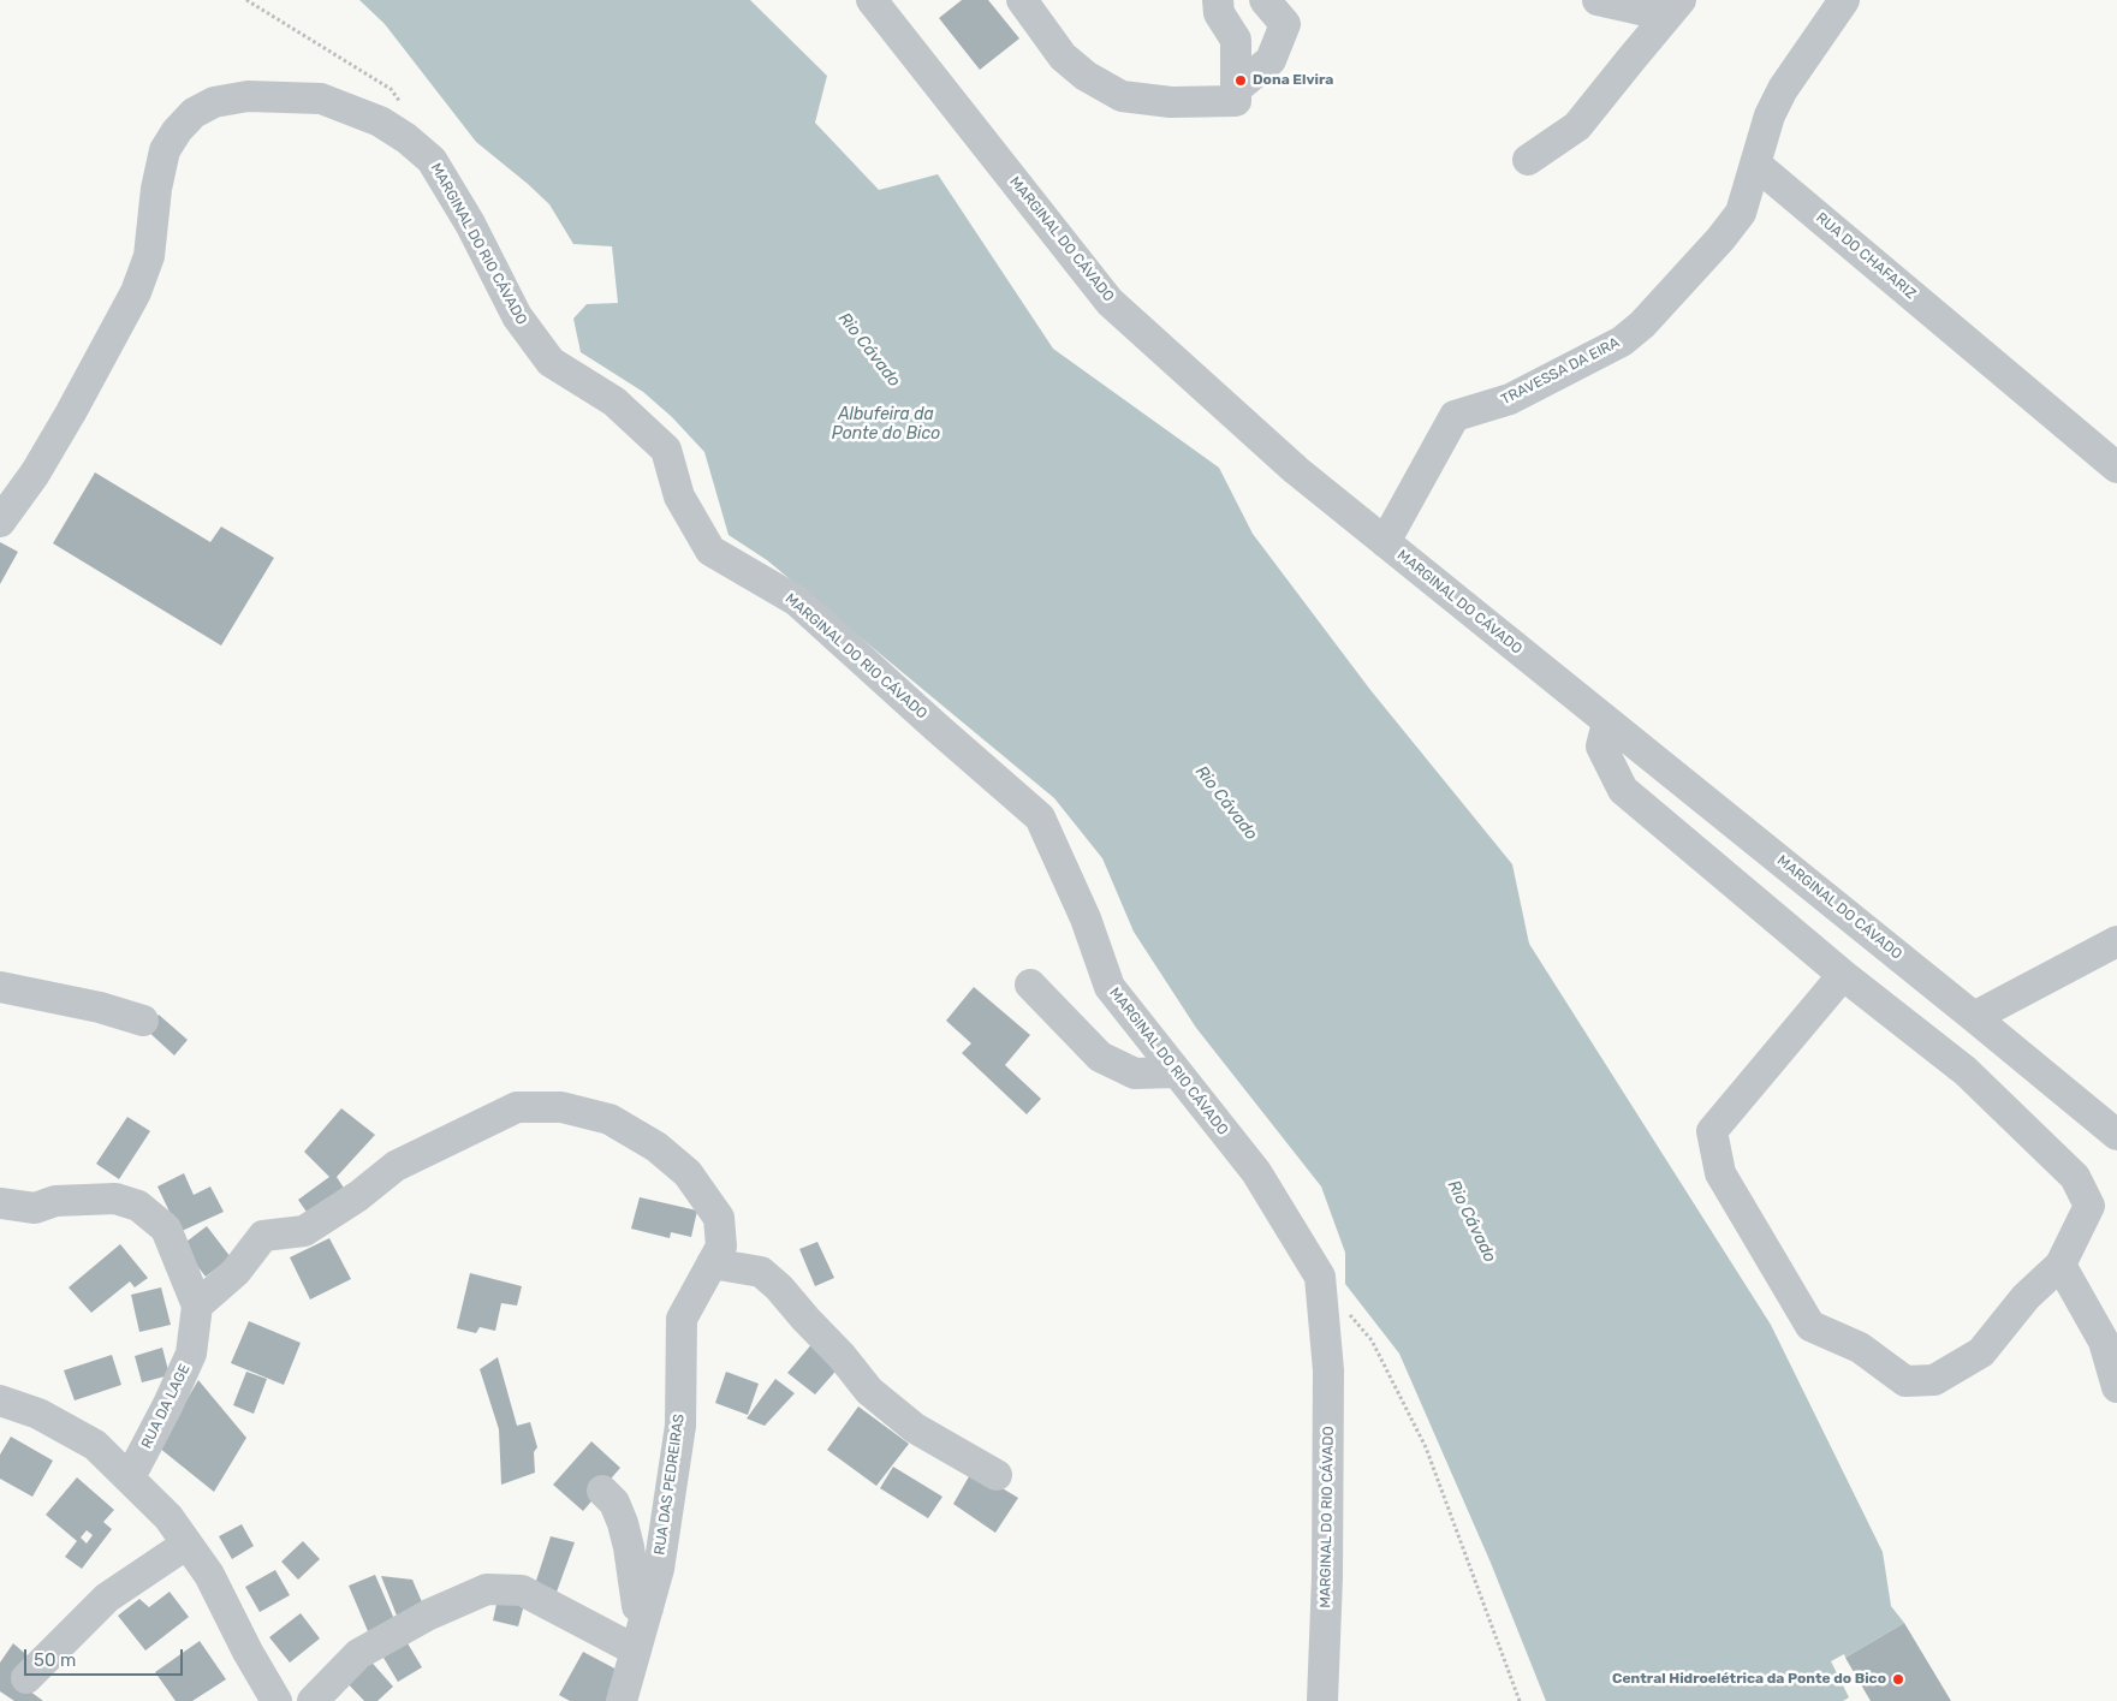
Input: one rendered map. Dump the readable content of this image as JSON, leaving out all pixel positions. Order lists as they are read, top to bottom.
{
  "streets": {
    "street": [
      "MARGINAL DO CÁVADO",
      "MARGINAL DO RIO CÁVADO",
      "RUA DO CHAFARIZ",
      "TRAVESSA DA EIRA",
      "RUA DA LAGE",
      "RUA DAS PEDREIRAS"
    ]
  },
  "crossings": [
    ["MARGINAL DO CÁVADO", "TRAVESSA DA EIRA"],
    ["RUA DO CHAFARIZ", "TRAVESSA DA EIRA"],
    ["RUA DA LAGE", "RUA DAS PEDREIRAS"]
  ],
  "water": ["Rio Cávado", "Albufeira da Ponte do Bico"],
  "places": ["Dona Elvira", "Central Hidroelétrica da Ponte do Bico"],
  "scale_bar": "50 m"
}
